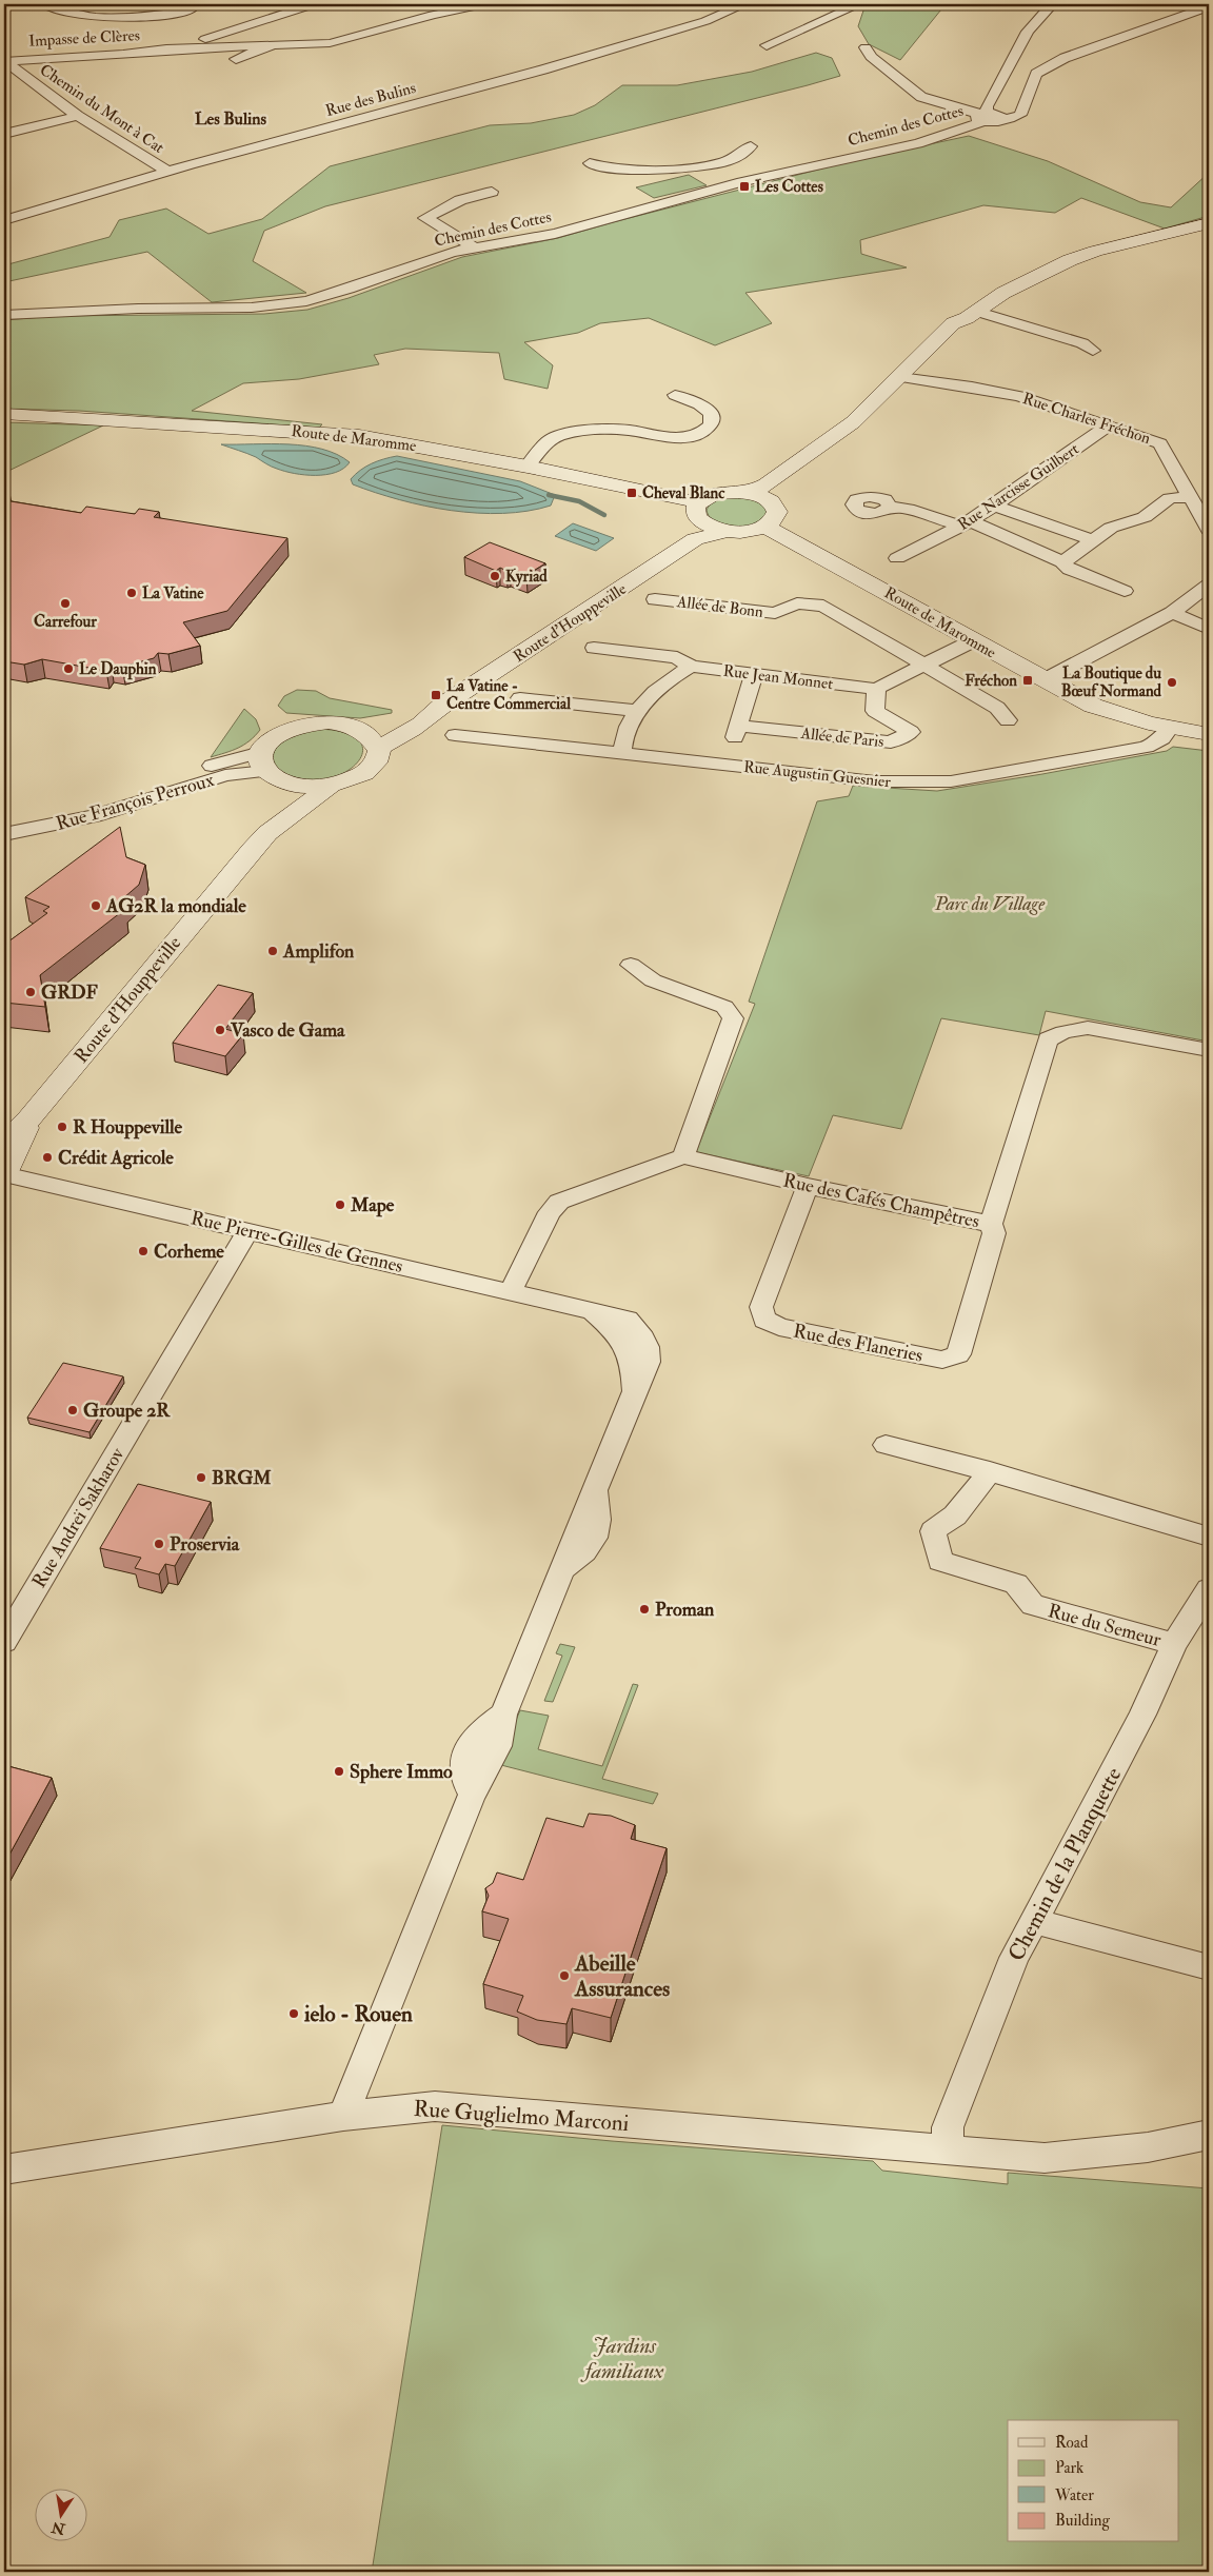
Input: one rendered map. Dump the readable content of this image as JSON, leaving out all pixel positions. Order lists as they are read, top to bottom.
{
  "streets": {
    "street": [
      "Impasse de Clères",
      "Rue des Bulins",
      "Chemin du Mont à Cat",
      "Chemin des Cottes",
      "Rue Charles Fréchon",
      "Route de Maromme",
      "Rue Narcisse Guilbert",
      "Allée de Bonn",
      "Route d'Houppeville",
      "Rue Jean Monnet",
      "Allée de Paris",
      "Rue Augustin Guesnier",
      "Rue François Perroux",
      "Rue des Cafés Champêtres",
      "Rue Pierre-Gilles de Gennes",
      "Rue des Flaneries",
      "Rue Andreï Sakharov",
      "Rue du Semeur",
      "Chemin de la Planquette",
      "Rue Guglielmo Marconi"
    ]
  },
  "crossings": [
    ["Impasse de Clères", "Chemin du Mont à Cat"],
    ["Rue des Bulins", "Chemin du Mont à Cat"],
    ["Rue Charles Fréchon", "Rue Narcisse Guilbert"],
    ["Route de Maromme", "Route d'Houppeville"],
    ["Route de Maromme", "Rue Augustin Guesnier"],
    ["Route d'Houppeville", "Rue François Perroux"],
    ["Route d'Houppeville", "Rue Pierre-Gilles de Gennes"],
    ["Rue Jean Monnet", "Allée de Paris"],
    ["Rue des Cafés Champêtres", "Rue des Flaneries"],
    ["Rue Pierre-Gilles de Gennes", "Rue Andreï Sakharov"],
    ["Rue Pierre-Gilles de Gennes", "Rue Guglielmo Marconi"],
    ["Rue du Semeur", "Chemin de la Planquette"],
    ["Chemin de la Planquette", "Rue Guglielmo Marconi"]
  ],
  "districts": ["Les Bulins"],
  "parks": ["Parc du Village", "Jardins familiaux"],
  "places": {
    "transit": [
      "Les Cottes",
      "Cheval Blanc",
      "Fréchon",
      "La Vatine - Centre Commercial"
    ],
    "other": [
      "Kyriad",
      "La Vatine",
      "Carrefour",
      "Le Dauphin",
      "La Boutique du Bœuf Normand",
      "AG2R la mondiale",
      "Amplifon",
      "GRDF",
      "Vasco de Gama",
      "R Houppeville",
      "Crédit Agricole",
      "Mape",
      "Corheme",
      "Groupe 2R",
      "BRGM",
      "Proservia",
      "Proman",
      "Sphere Immo",
      "Abeille Assurances",
      "ielo - Rouen"
    ]
  },
  "legend": [
    "Road",
    "Park",
    "Water",
    "Building"
  ],
  "north": "bottom"
}
